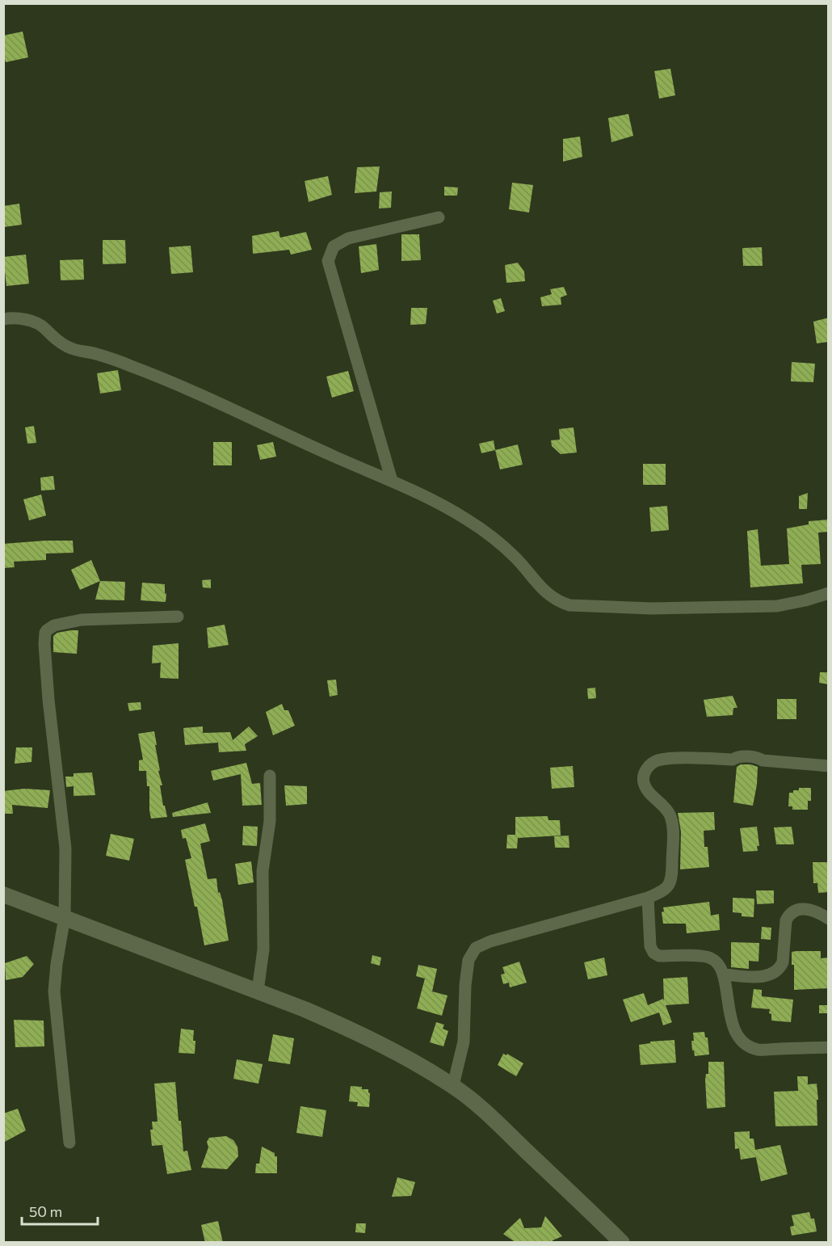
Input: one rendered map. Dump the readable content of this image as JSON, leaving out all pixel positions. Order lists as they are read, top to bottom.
{
  "scale_bar": "50 m"
}
